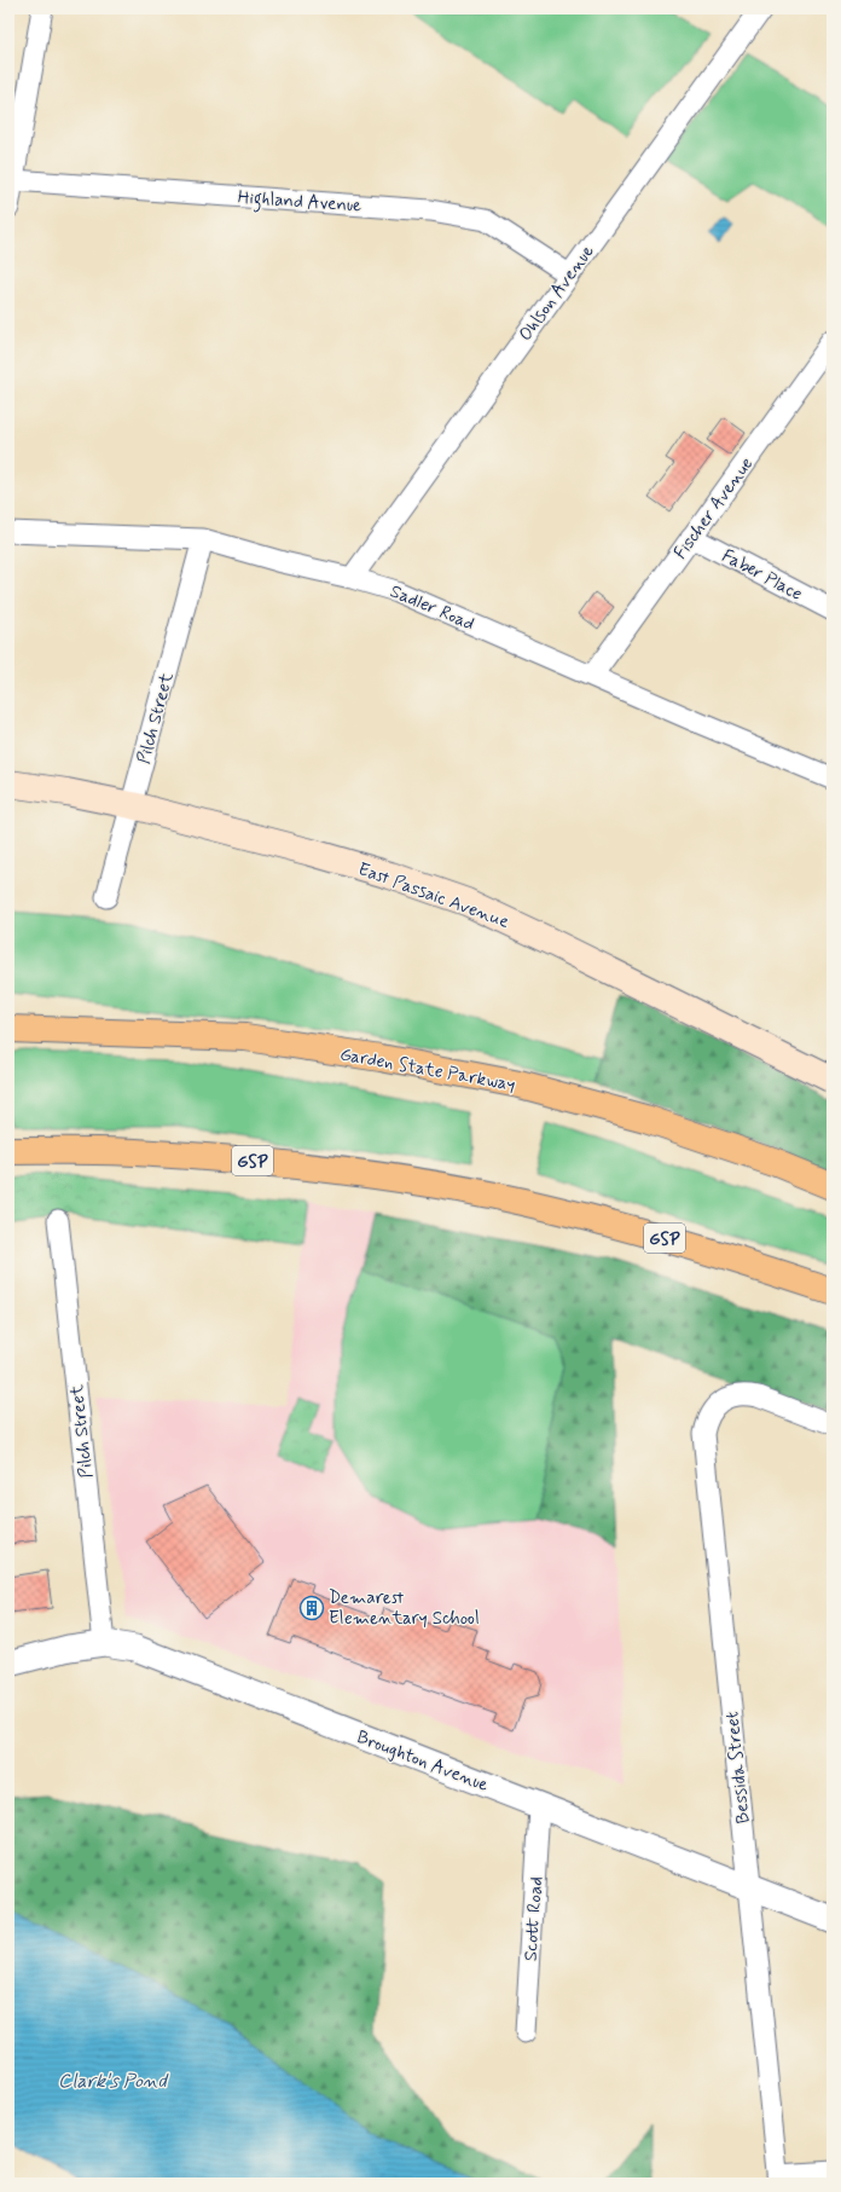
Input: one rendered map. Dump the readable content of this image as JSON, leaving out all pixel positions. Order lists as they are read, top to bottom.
{
  "streets": {
    "highway": ["Garden State Parkway", "GSP"],
    "main road": ["East Passaic Avenue"],
    "street": [
      "Highland Avenue",
      "Ohlson Avenue",
      "Fischer Avenue",
      "Faber Place",
      "Sadler Road",
      "Pilch Street",
      "Broughton Avenue",
      "Bessida Street",
      "Scott Road"
    ]
  },
  "crossings": [
    ["Highland Avenue", "Ohlson Avenue"],
    ["Ohlson Avenue", "Sadler Road"],
    ["Fischer Avenue", "Faber Place"],
    ["Fischer Avenue", "Sadler Road"],
    ["Sadler Road", "Pilch Street"],
    ["Pilch Street", "East Passaic Avenue"],
    ["Pilch Street", "Broughton Avenue"],
    ["Broughton Avenue", "Bessida Street"],
    ["Broughton Avenue", "Scott Road"]
  ],
  "water": ["Clark's Pond"],
  "places": {
    "building": ["Demarest Elementary School"]
  }
}
